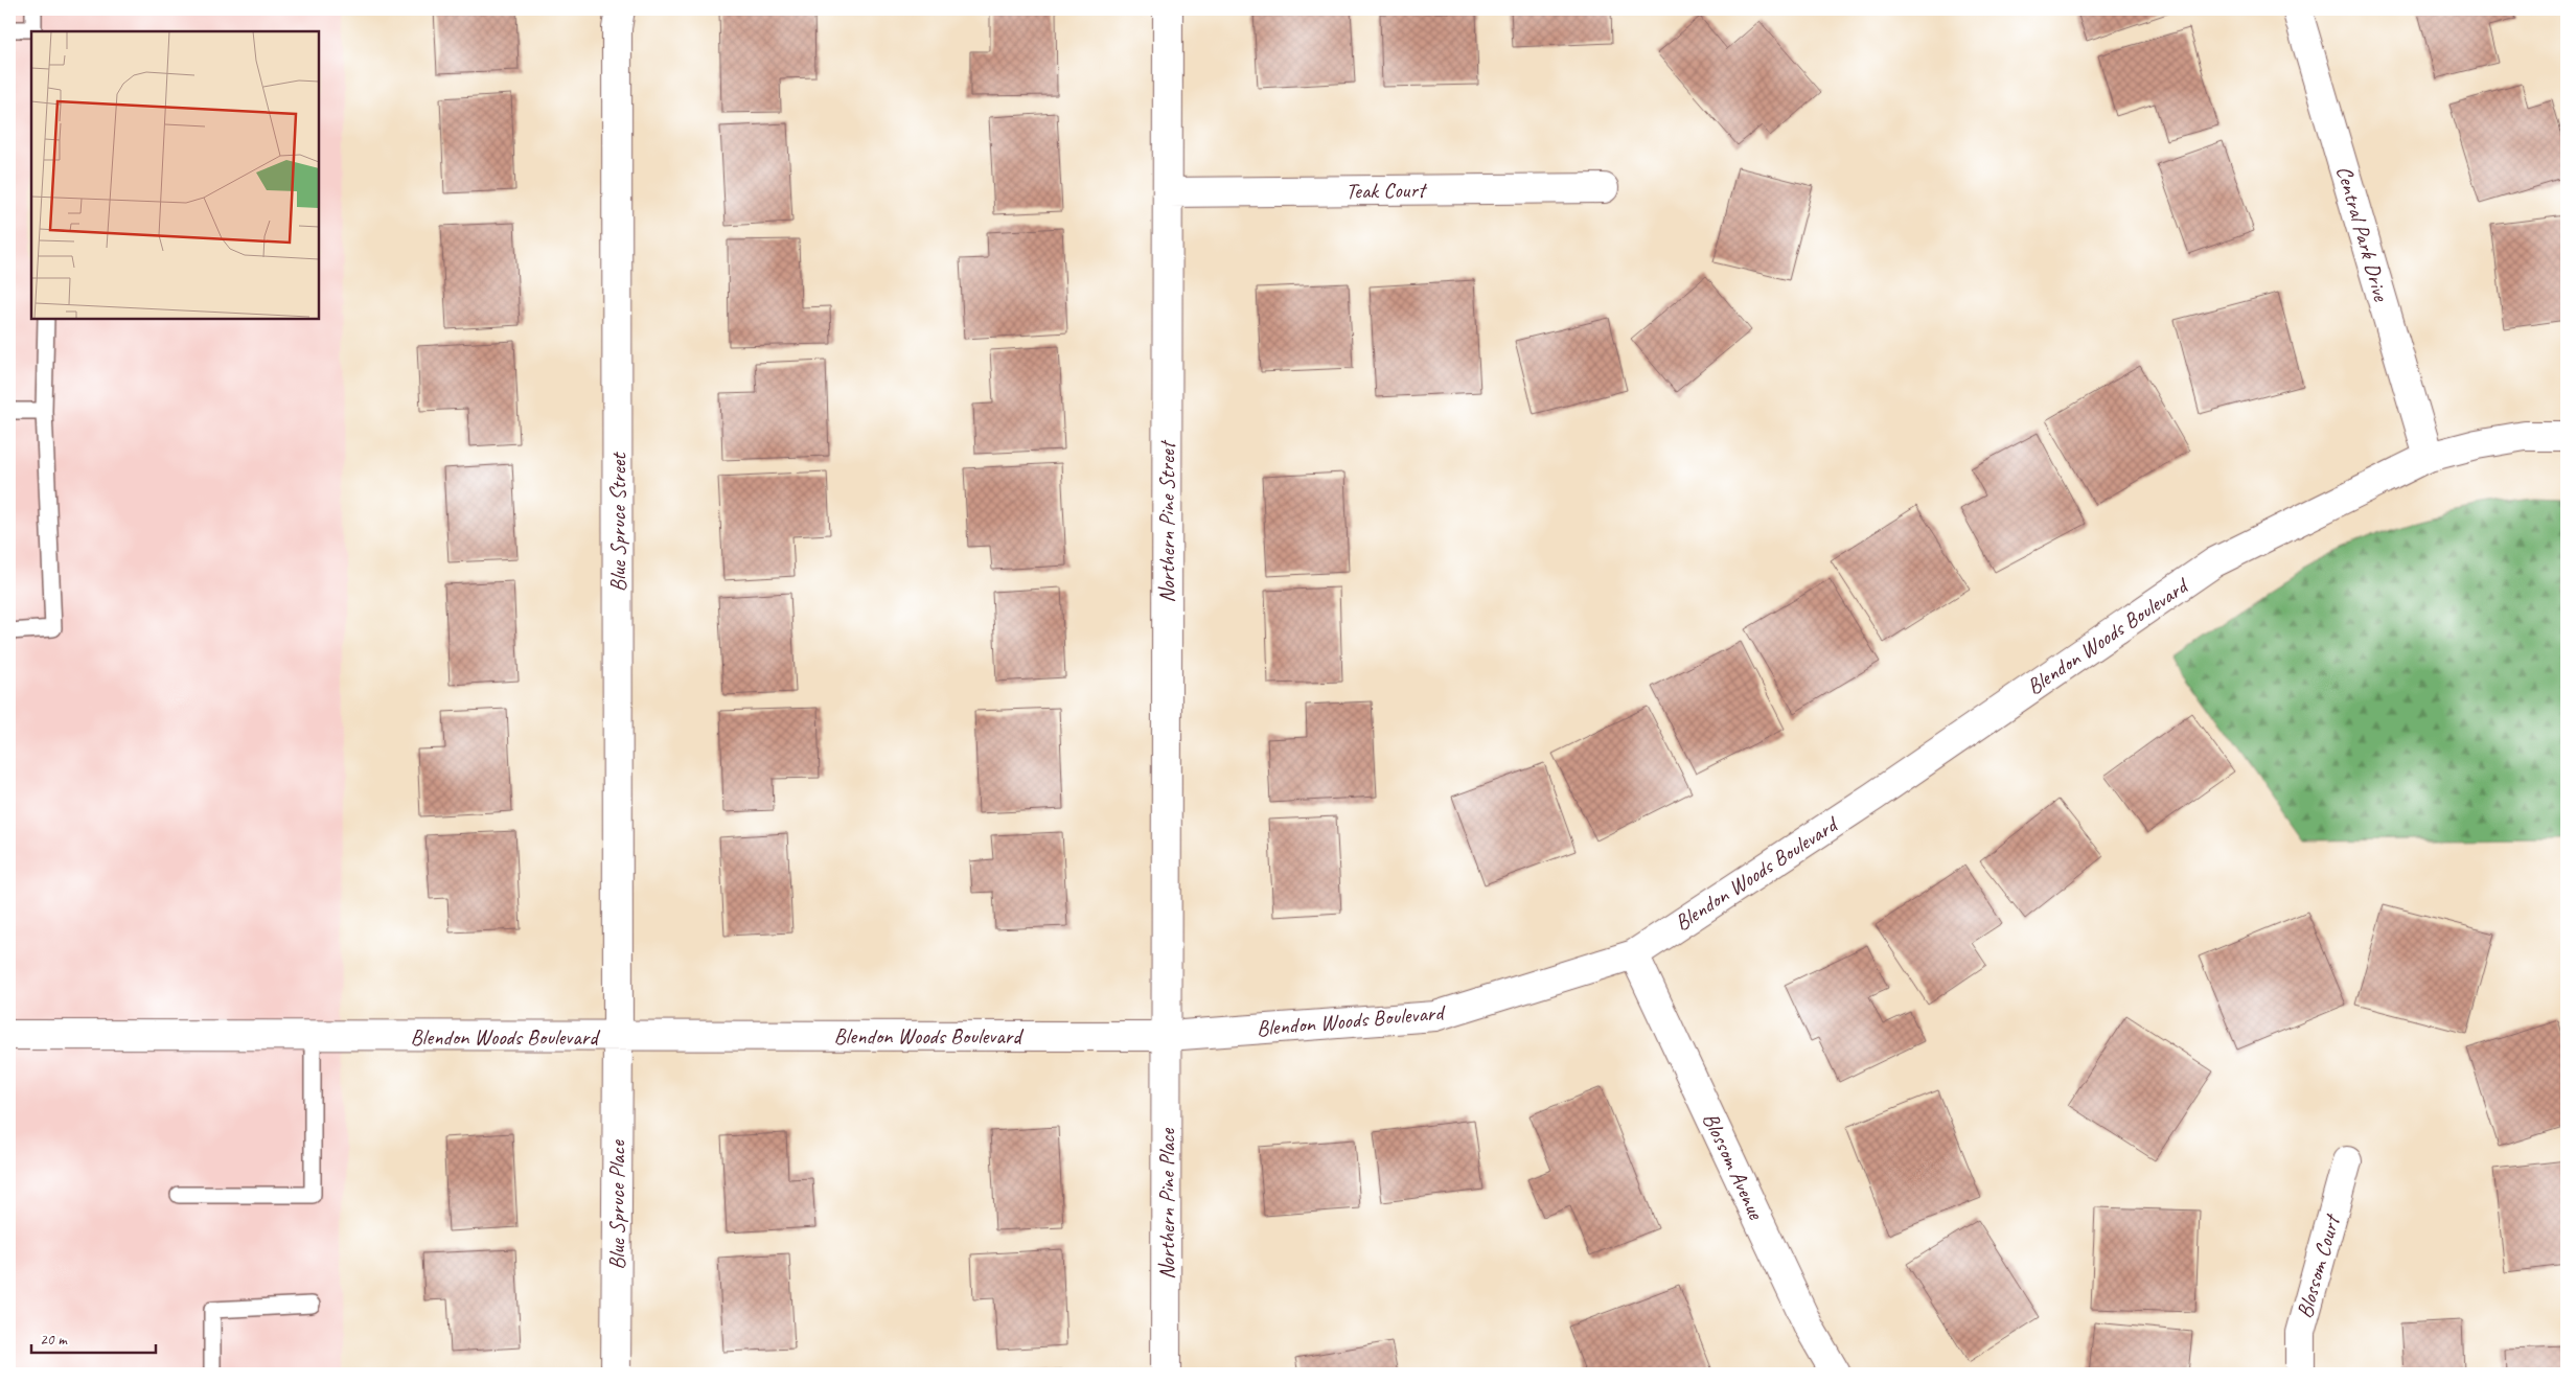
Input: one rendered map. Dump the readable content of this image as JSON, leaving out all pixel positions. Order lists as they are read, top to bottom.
{
  "streets": {
    "street": [
      "Teak Court",
      "Central Park Drive",
      "Blue Spruce Street",
      "Northern Pine Street",
      "Blendon Woods Boulevard",
      "Blossom Avenue",
      "Northern Pine Place",
      "Blue Spruce Place",
      "Blossom Court"
    ]
  },
  "crossings": [
    ["Teak Court", "Northern Pine Street"],
    ["Central Park Drive", "Blendon Woods Boulevard"],
    ["Blue Spruce Street", "Blendon Woods Boulevard"],
    ["Blue Spruce Street", "Blue Spruce Place"],
    ["Northern Pine Street", "Blendon Woods Boulevard"],
    ["Northern Pine Street", "Northern Pine Place"],
    ["Blendon Woods Boulevard", "Blossom Avenue"],
    ["Blendon Woods Boulevard", "Northern Pine Place"],
    ["Blendon Woods Boulevard", "Blue Spruce Place"]
  ],
  "scale_bar": "20 m"
}
